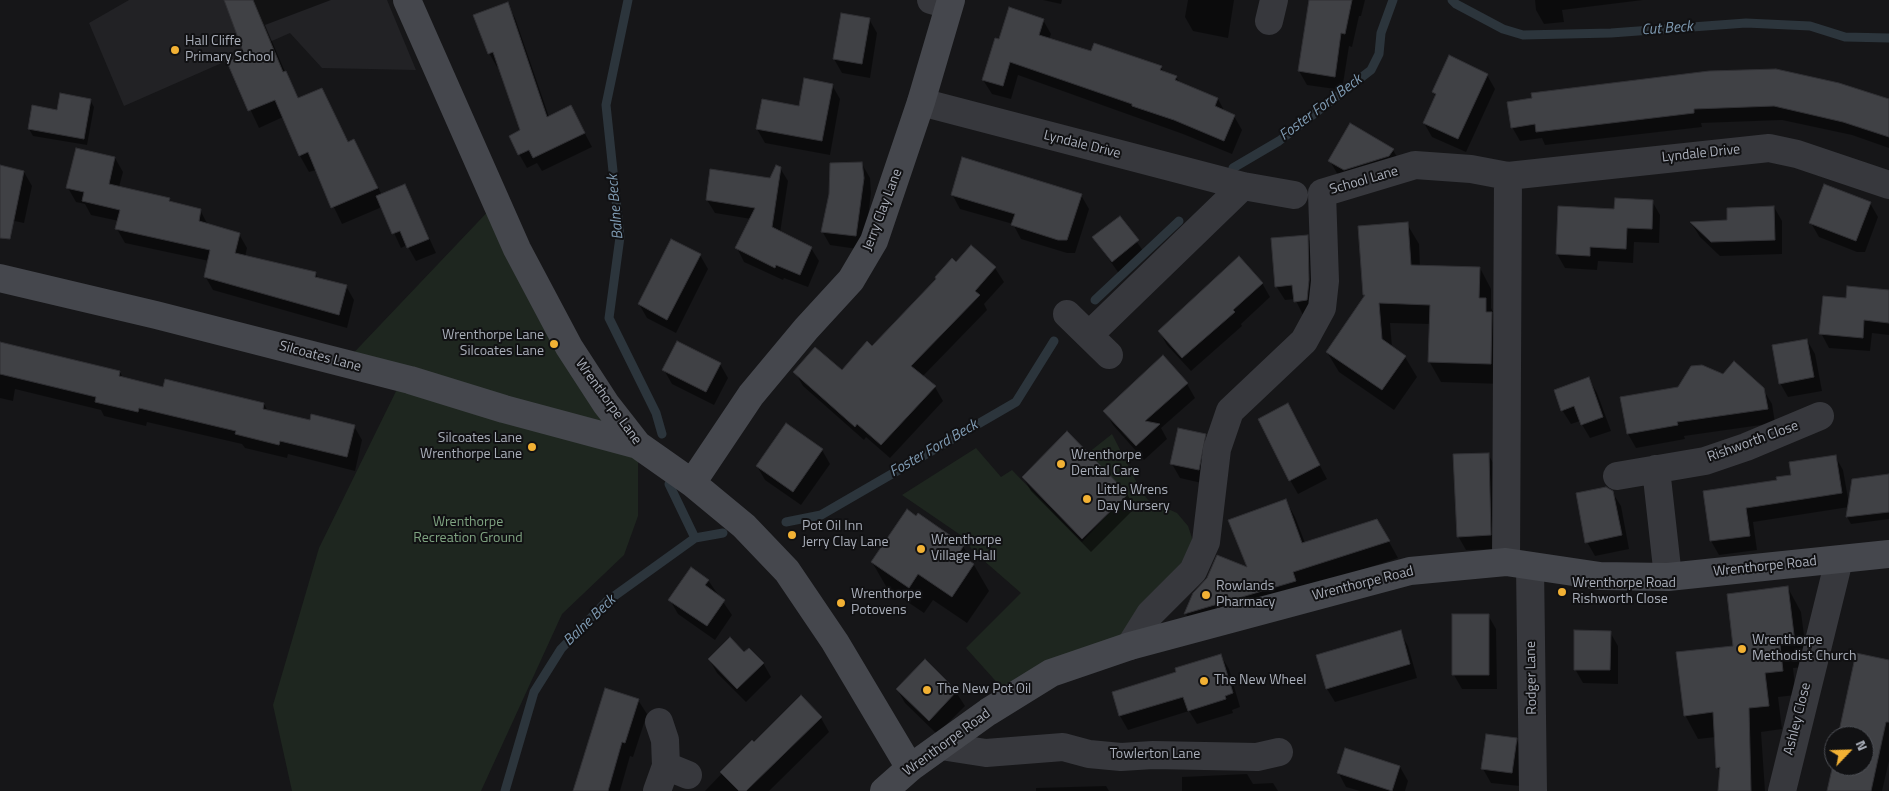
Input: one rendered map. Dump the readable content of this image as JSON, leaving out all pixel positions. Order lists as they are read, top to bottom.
{
  "streets": {
    "street": [
      "Lyndale Drive",
      "School Lane",
      "Jerry Clay Lane",
      "Silcoates Lane",
      "Wrenthorpe Lane",
      "Rishworth Close",
      "Wrenthorpe Road",
      "Rodger Lane",
      "Ashley Close",
      "Towlerton Lane"
    ]
  },
  "crossings": [
    ["Lyndale Drive", "School Lane"],
    ["Lyndale Drive", "Jerry Clay Lane"],
    ["School Lane", "Wrenthorpe Road"],
    ["Jerry Clay Lane", "Wrenthorpe Lane"],
    ["Silcoates Lane", "Wrenthorpe Lane"],
    ["Wrenthorpe Lane", "Wrenthorpe Road"],
    ["Wrenthorpe Road", "Rodger Lane"],
    ["Wrenthorpe Road", "Ashley Close"],
    ["Wrenthorpe Road", "Towlerton Lane"]
  ],
  "water": ["Cut Beck", "Foster Ford Beck", "Balne Beck"],
  "parks": ["Wrenthorpe Recreation Ground"],
  "places": [
    "Hall Cliffe Primary School",
    "Wrenthorpe Lane Silcoates Lane",
    "Silcoates Lane Wrenthorpe Lane",
    "Wrenthorpe Dental Care",
    "Little Wrens Day Nursery",
    "Pot Oil Inn Jerry Clay Lane",
    "Wrenthorpe Village Hall",
    "Wrenthorpe Road Rishworth Close",
    "Rowlands Pharmacy",
    "Wrenthorpe Potovens",
    "Wrenthorpe Methodist Church",
    "The New Wheel",
    "The New Pot Oil"
  ],
  "north": "top right"
}
